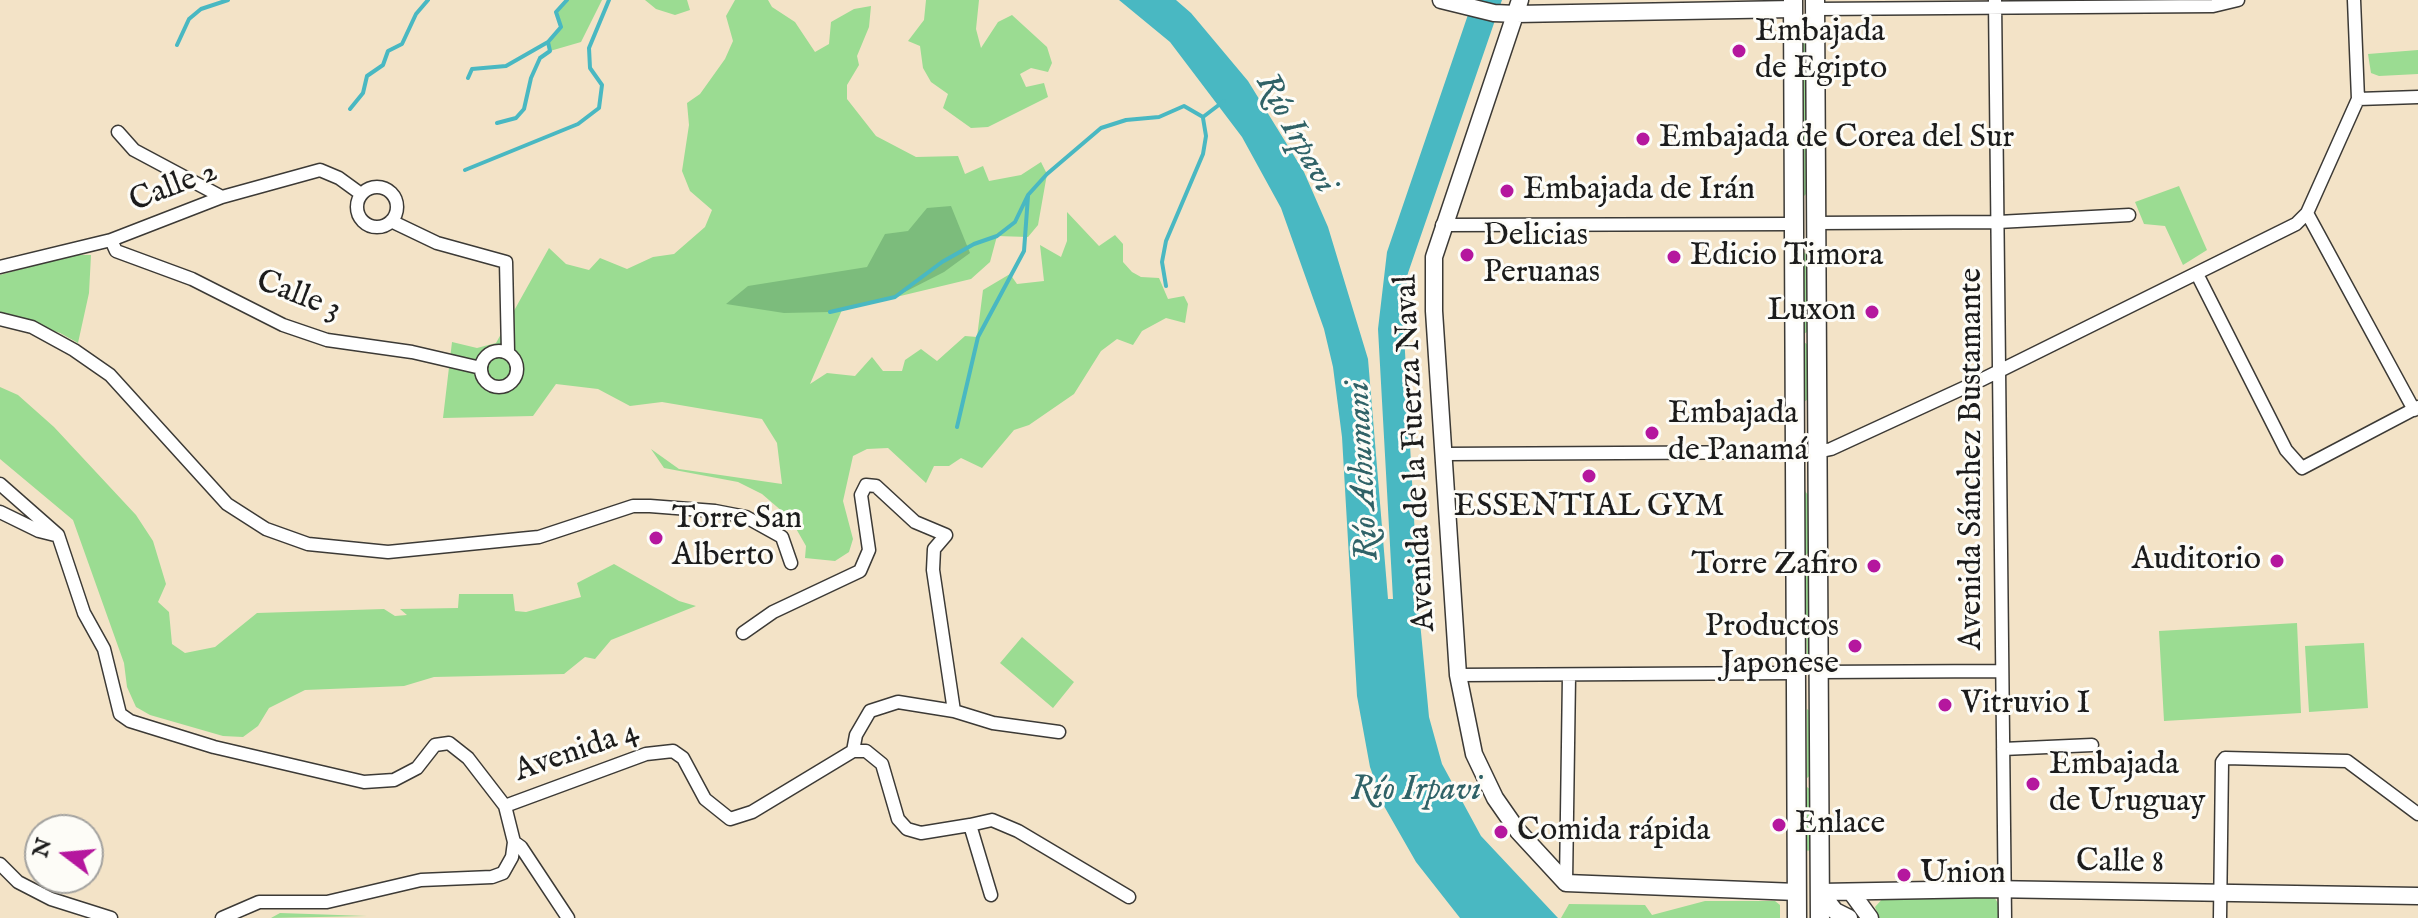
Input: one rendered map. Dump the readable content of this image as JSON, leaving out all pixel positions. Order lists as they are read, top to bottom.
{
  "streets": {
    "main road": ["Avenida de la Fuerza Naval", "Calle 8"],
    "street": [
      "Calle 2",
      "Calle 3",
      "Avenida Sánchez Bustamante",
      "Avenida 4"
    ]
  },
  "crossings": [
    ["Calle 2", "Calle 3"],
    ["Avenida Sánchez Bustamante", "Calle 8"]
  ],
  "water": ["Río Irpavi", "Río Achumani"],
  "places": [
    "Embajada de Egipto",
    "Embajada de Corea del Sur",
    "Embajada de Irán",
    "Delicias Peruanas",
    "Edicio Timora",
    "Luxon",
    "Embajada de Panamá",
    "ESSENTIAL GYM",
    "Torre San Alberto",
    "Auditorio",
    "Torre Zafiro",
    "Productos Japonese",
    "Vitruvio I",
    "Embajada de Uruguay",
    "Enlace",
    "Comida rápida",
    "Union"
  ],
  "north": "left"
}
